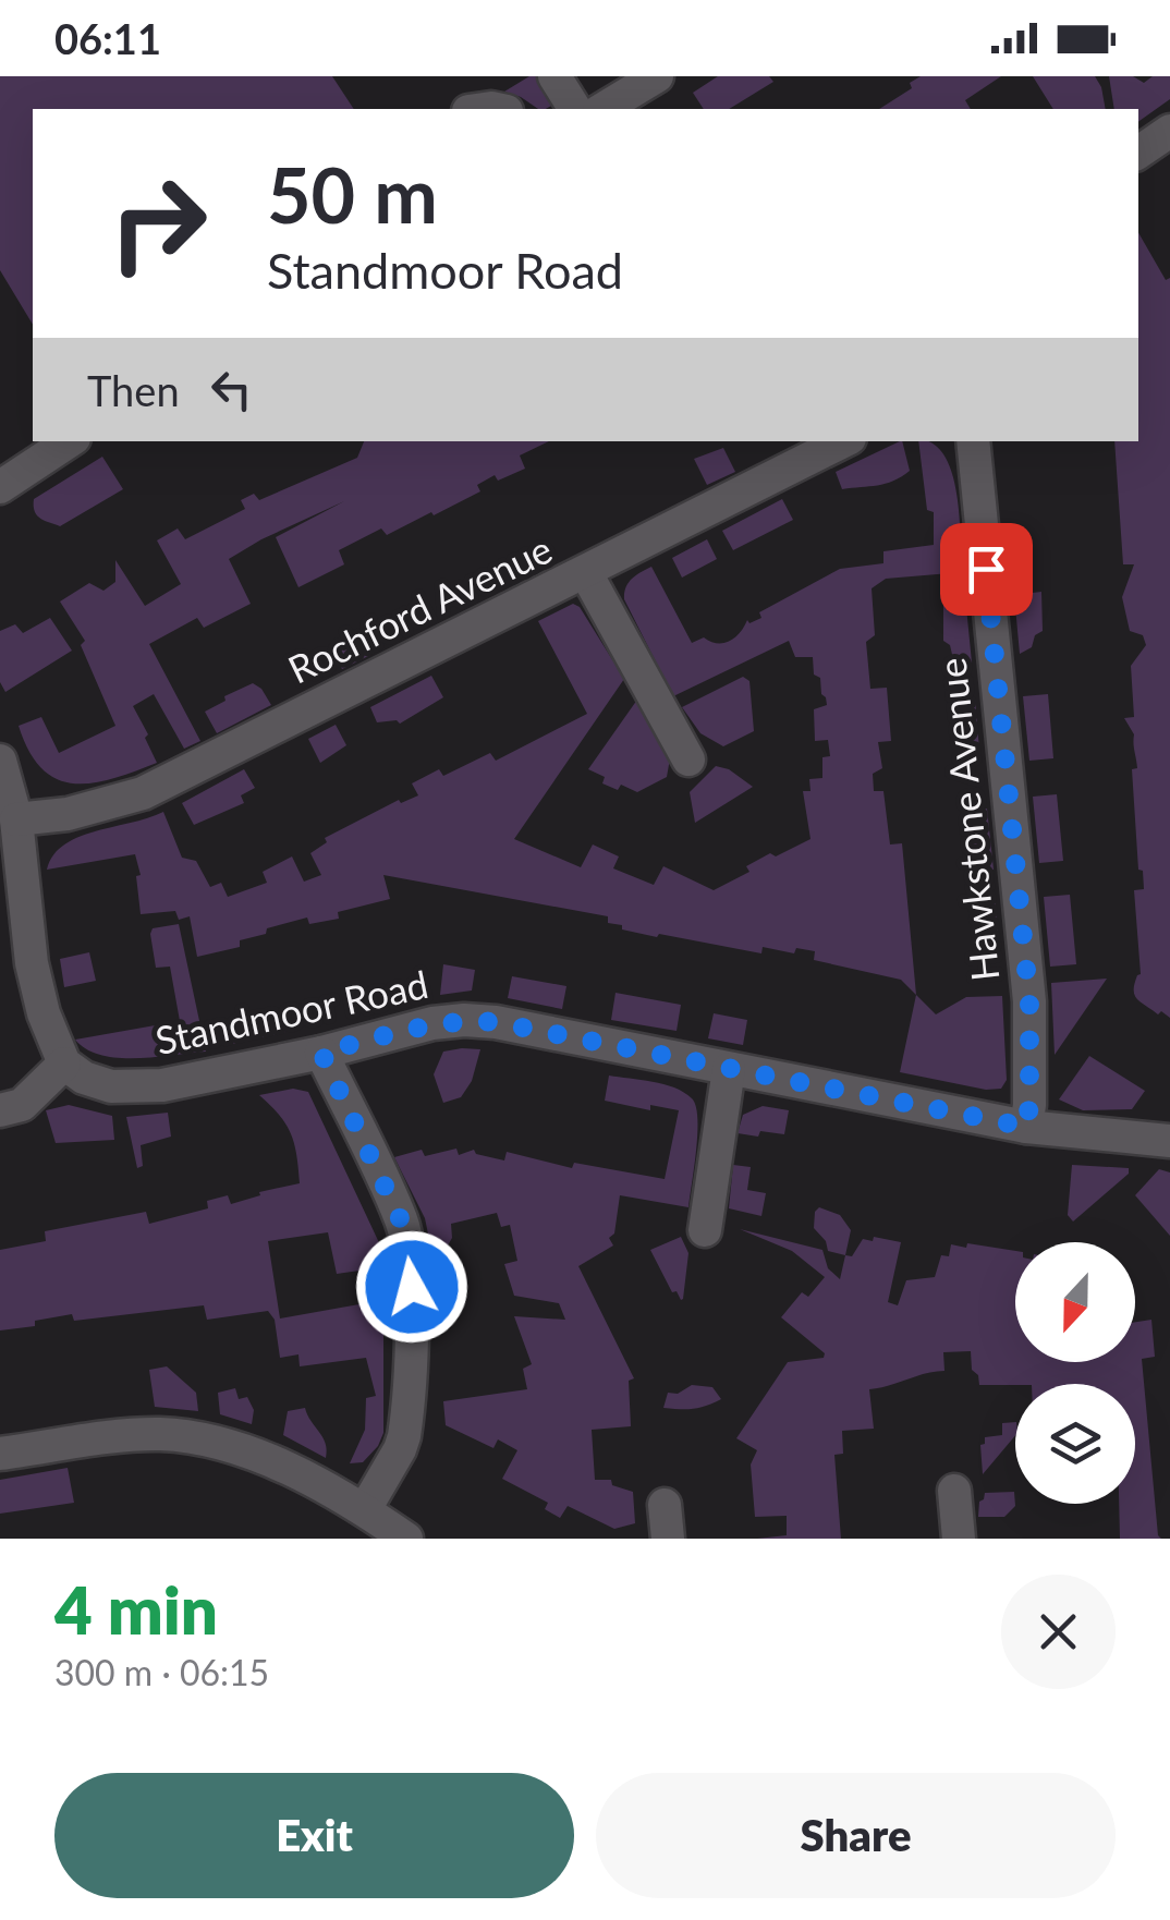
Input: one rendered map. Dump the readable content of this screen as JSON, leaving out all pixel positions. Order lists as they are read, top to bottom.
{
  "streets": {
    "street": ["Rochford Avenue", "Hawkstone Avenue", "Standmoor Road"]
  },
  "crossings": [
    ["Hawkstone Avenue", "Standmoor Road"]
  ],
  "north": "bottom",
  "page": {
    "status": "06:11",
    "turn": ["50 m", "Standmoor Road"],
    "then": "Then",
    "heading": ["4 min", "300 m · 06:15"],
    "buttons": ["Exit", "Share"]
  }
}
